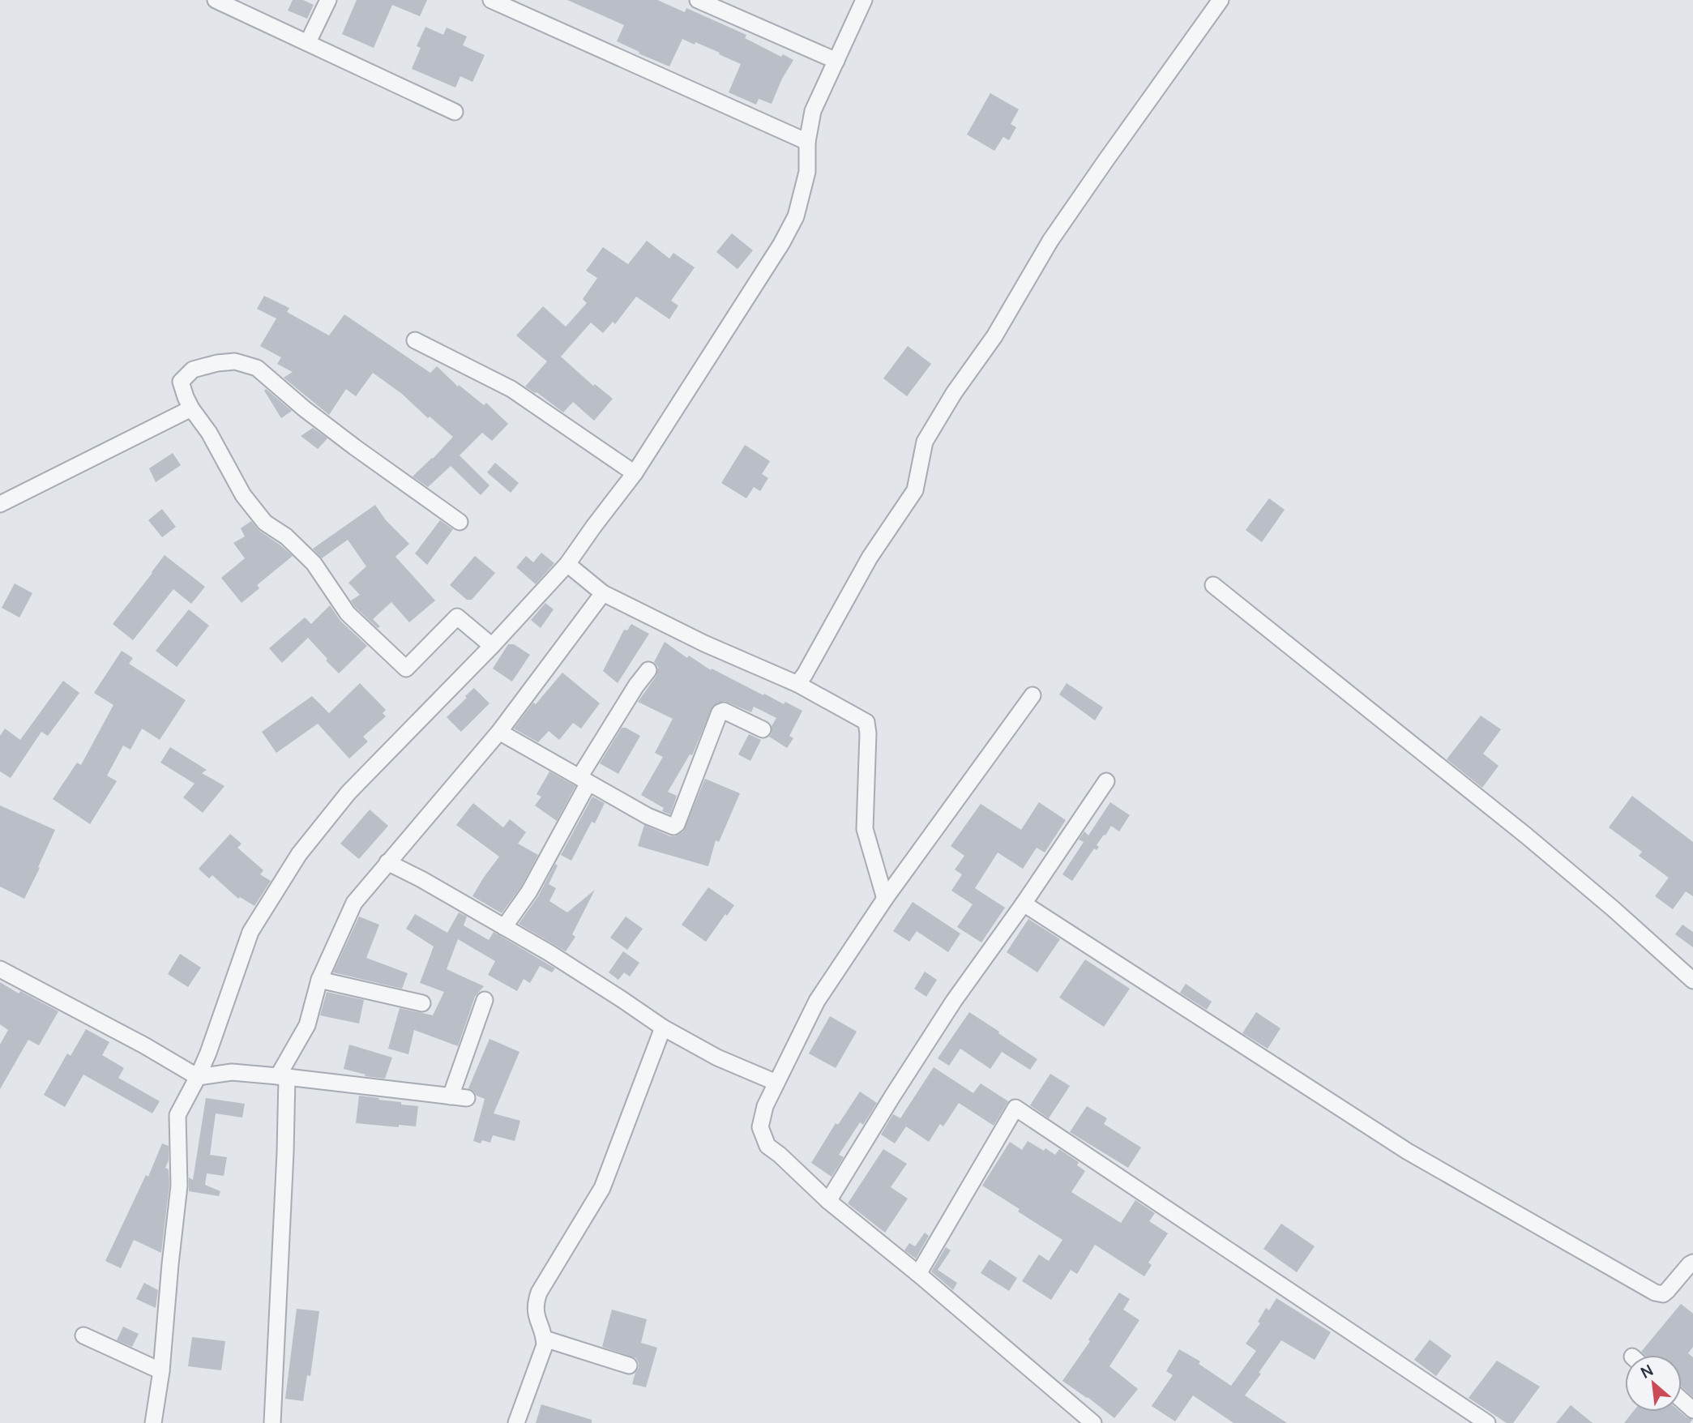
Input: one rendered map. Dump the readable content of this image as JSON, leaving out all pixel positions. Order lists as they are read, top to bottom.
{
  "north": "top left"
}
